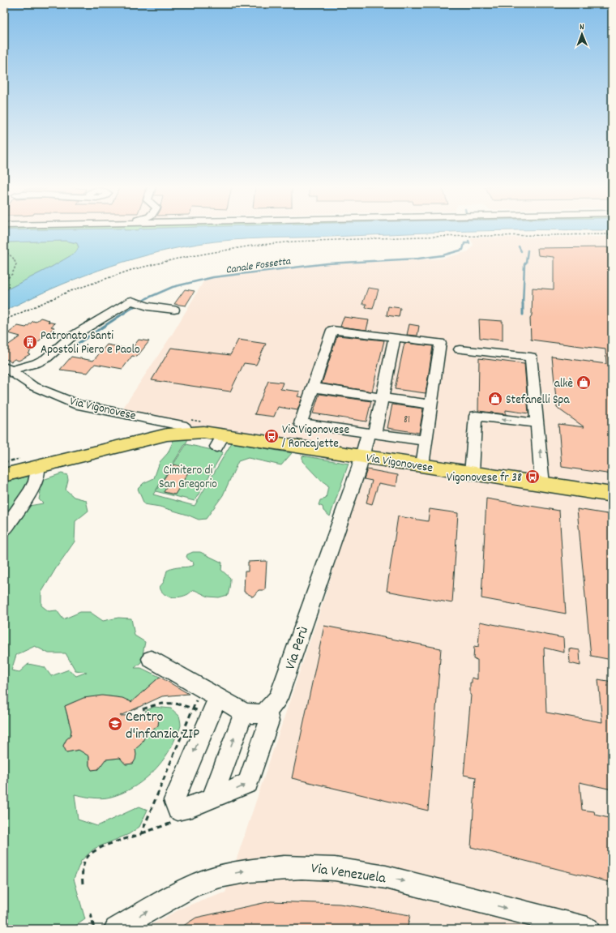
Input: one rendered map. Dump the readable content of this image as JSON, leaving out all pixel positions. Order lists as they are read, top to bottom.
{
  "streets": {
    "main road": ["Via Vigonovese"],
    "street": ["Via Perù", "Via Venezuela"]
  },
  "crossings": [
    ["Via Vigonovese", "Via Perù"]
  ],
  "one_way": ["Via Venezuela"],
  "water": ["Canale Fossetta"],
  "parks": ["Cimitero di San Gregorio"],
  "places": {
    "building": ["Patronato Santi Apostoli Piero e Paolo"],
    "shop": ["alkè", "Stefanelli Spa"],
    "bus stop": ["Via Vigonovese / Roncajette", "Vigonovese fr 38"],
    "school or university": ["Centro d'infanzia ZIP"]
  },
  "house_numbers": ["81"],
  "north": "top"
}
